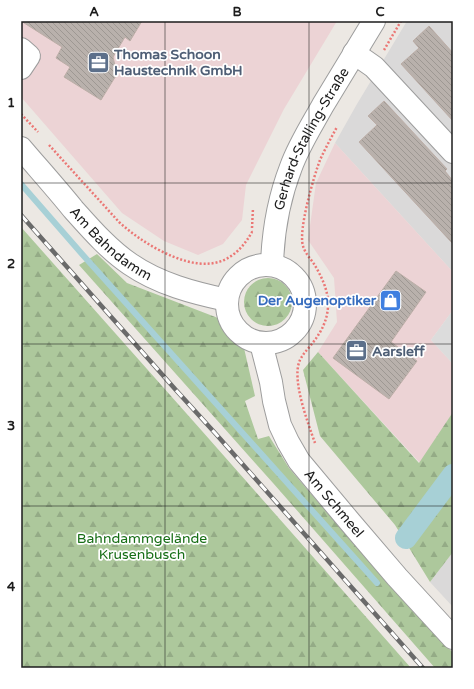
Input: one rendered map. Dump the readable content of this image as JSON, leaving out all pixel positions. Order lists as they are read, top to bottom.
{
  "streets": {
    "street": ["Gerhard-Stalling-Straße", "Am Bahndamm", "Am Schmeel"]
  },
  "crossings": [
    ["Gerhard-Stalling-Straße", "Am Bahndamm"],
    ["Gerhard-Stalling-Straße", "Am Schmeel"],
    ["Am Bahndamm", "Am Schmeel"]
  ],
  "parks": ["Bahndammgelände Krusenbusch"],
  "places": {
    "office": ["Thomas Schoon Haustechnik GmbH", "Aarsleff"],
    "shop": ["Der Augenoptiker"]
  },
  "grid": {
    "columns": ["A", "B", "C"],
    "rows": [
      "1",
      "2",
      "3",
      "4"
    ]
  }
}
